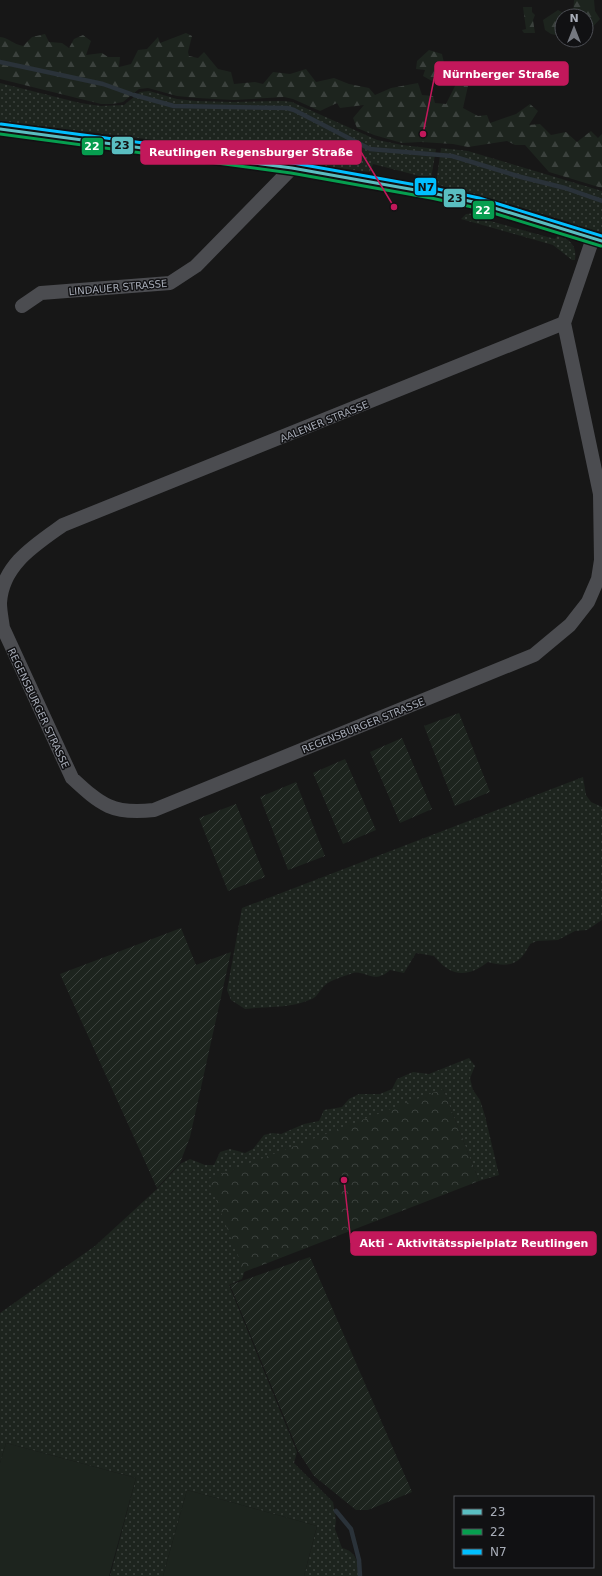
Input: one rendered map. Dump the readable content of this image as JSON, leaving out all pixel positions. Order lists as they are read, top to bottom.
{
  "streets": {
    "street": ["LINDAUER STRASSE", "AALENER STRASSE", "REGENSBURGER STRASSE"]
  },
  "crossings": [
    ["AALENER STRASSE", "REGENSBURGER STRASSE"]
  ],
  "places": ["Nürnberger Straße", "Reutlingen Regensburger Straße", "Akti - Aktivitätsspielplatz Reutlingen"],
  "lines": ["transit line N7", "transit line 23", "transit line 22"],
  "legend": ["23", "22", "N7"],
  "north": "top"
}
